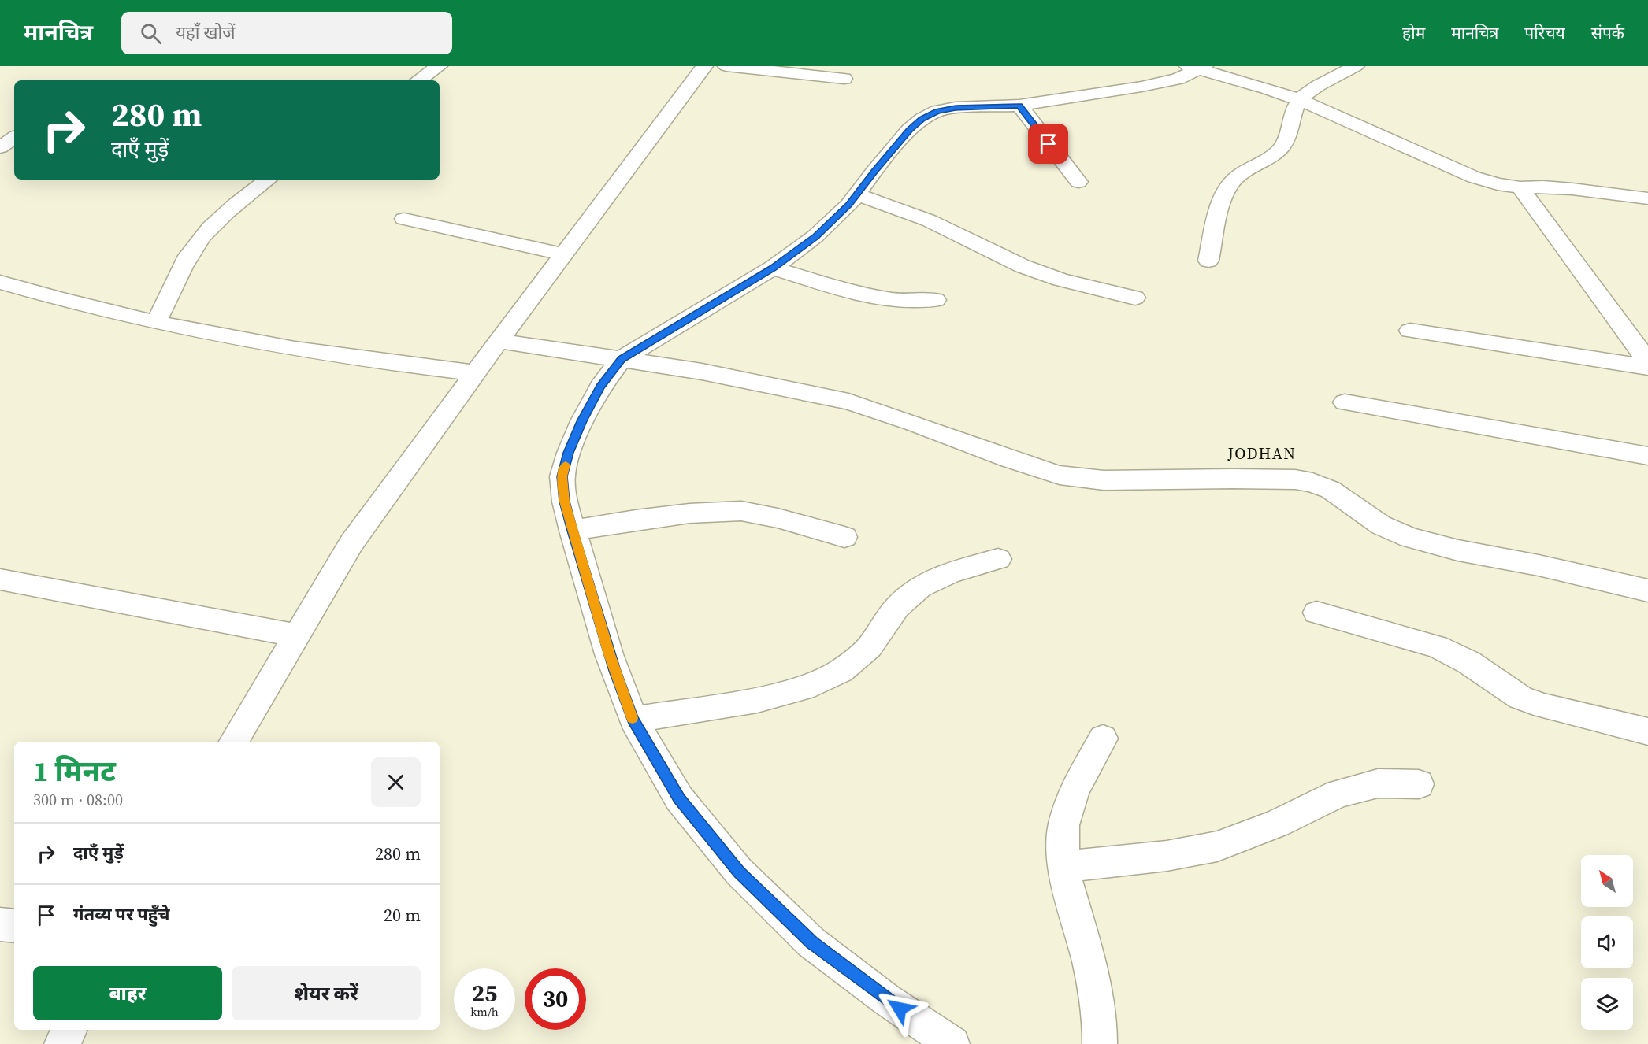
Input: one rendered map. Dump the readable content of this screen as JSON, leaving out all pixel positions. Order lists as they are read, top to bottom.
{
  "districts": ["JODHAN"],
  "north": "top left",
  "page": {
    "header": "मानचित्र",
    "search": "यहाँ खोजें",
    "nav": [
      "होम",
      "मानचित्र",
      "परिचय",
      "संपर्क"
    ],
    "turn": ["280 m", "दाएँ मुड़ें"],
    "heading": ["1 मिनट", "300 m · 08:00"],
    "list": [
      {
        "name": "दाएँ मुड़ें",
        "value": "280 m"
      },
      {
        "name": "गंतव्य पर पहुँचे",
        "value": "20 m"
      }
    ],
    "buttons": ["बाहर", "शेयर करें"],
    "speed": "25 km/h",
    "limit": "30"
  }
}
